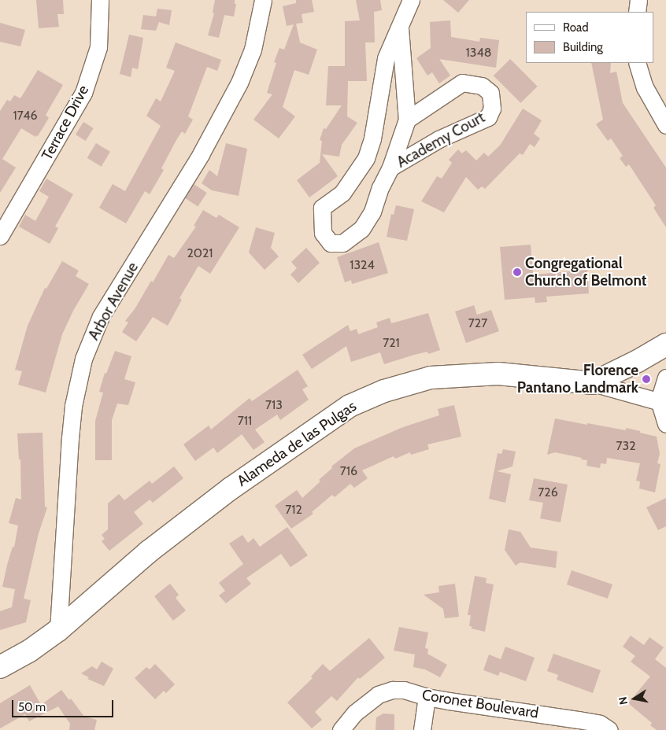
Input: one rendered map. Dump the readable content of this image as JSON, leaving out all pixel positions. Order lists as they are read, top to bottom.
{
  "streets": {
    "main road": ["Alameda de las Pulgas"],
    "street": [
      "Terrace Drive",
      "Academy Court",
      "Arbor Avenue",
      "Coronet Boulevard"
    ]
  },
  "crossings": [
    ["Arbor Avenue", "Alameda de las Pulgas"]
  ],
  "places": ["Congregational Church of Belmont", "Florence Pantano Landmark"],
  "house_numbers": [
    "1348",
    "1746",
    "2021",
    "1324",
    "727",
    "721",
    "713",
    "711",
    "732",
    "716",
    "726",
    "712"
  ],
  "legend": ["Road", "Building"],
  "scale_bar": "50 m",
  "north": "left"
}
